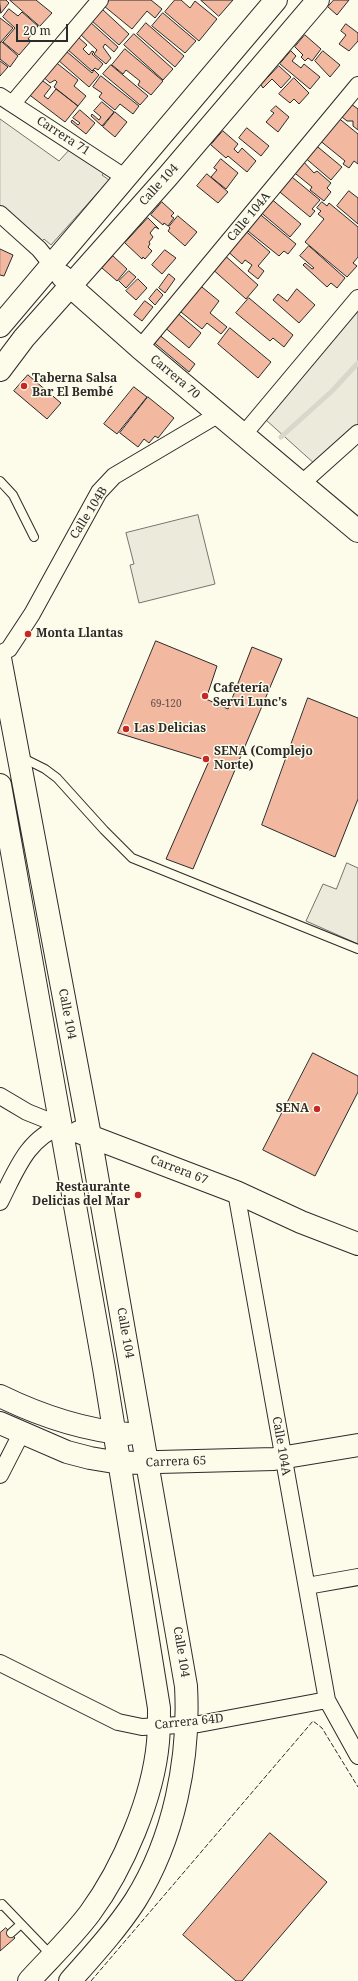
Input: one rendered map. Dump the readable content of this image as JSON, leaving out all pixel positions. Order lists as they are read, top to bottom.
{
  "streets": {
    "main road": [
      "Calle 104",
      "Carrera 70",
      "Carrera 67",
      "Carrera 65"
    ],
    "street": [
      "Carrera 71",
      "Calle 104A",
      "Calle 104B",
      "Carrera 64D"
    ]
  },
  "crossings": [
    ["Calle 104", "Carrera 70"],
    ["Calle 104", "Carrera 67"],
    ["Calle 104", "Carrera 65"],
    ["Calle 104", "Carrera 64D"],
    ["Calle 104A", "Carrera 70"],
    ["Calle 104A", "Carrera 67"],
    ["Calle 104A", "Carrera 65"],
    ["Calle 104A", "Carrera 64D"],
    ["Carrera 70", "Calle 104B"]
  ],
  "places": [
    "Taberna Salsa Bar El Bembé",
    "Monta Llantas",
    "Cafetería Servi Lunc's",
    "Las Delicias",
    "SENA (Complejo Norte)",
    "SENA",
    "Restaurante Delicias del Mar"
  ],
  "house_numbers": ["69-120"],
  "scale_bar": "20 m"
}
